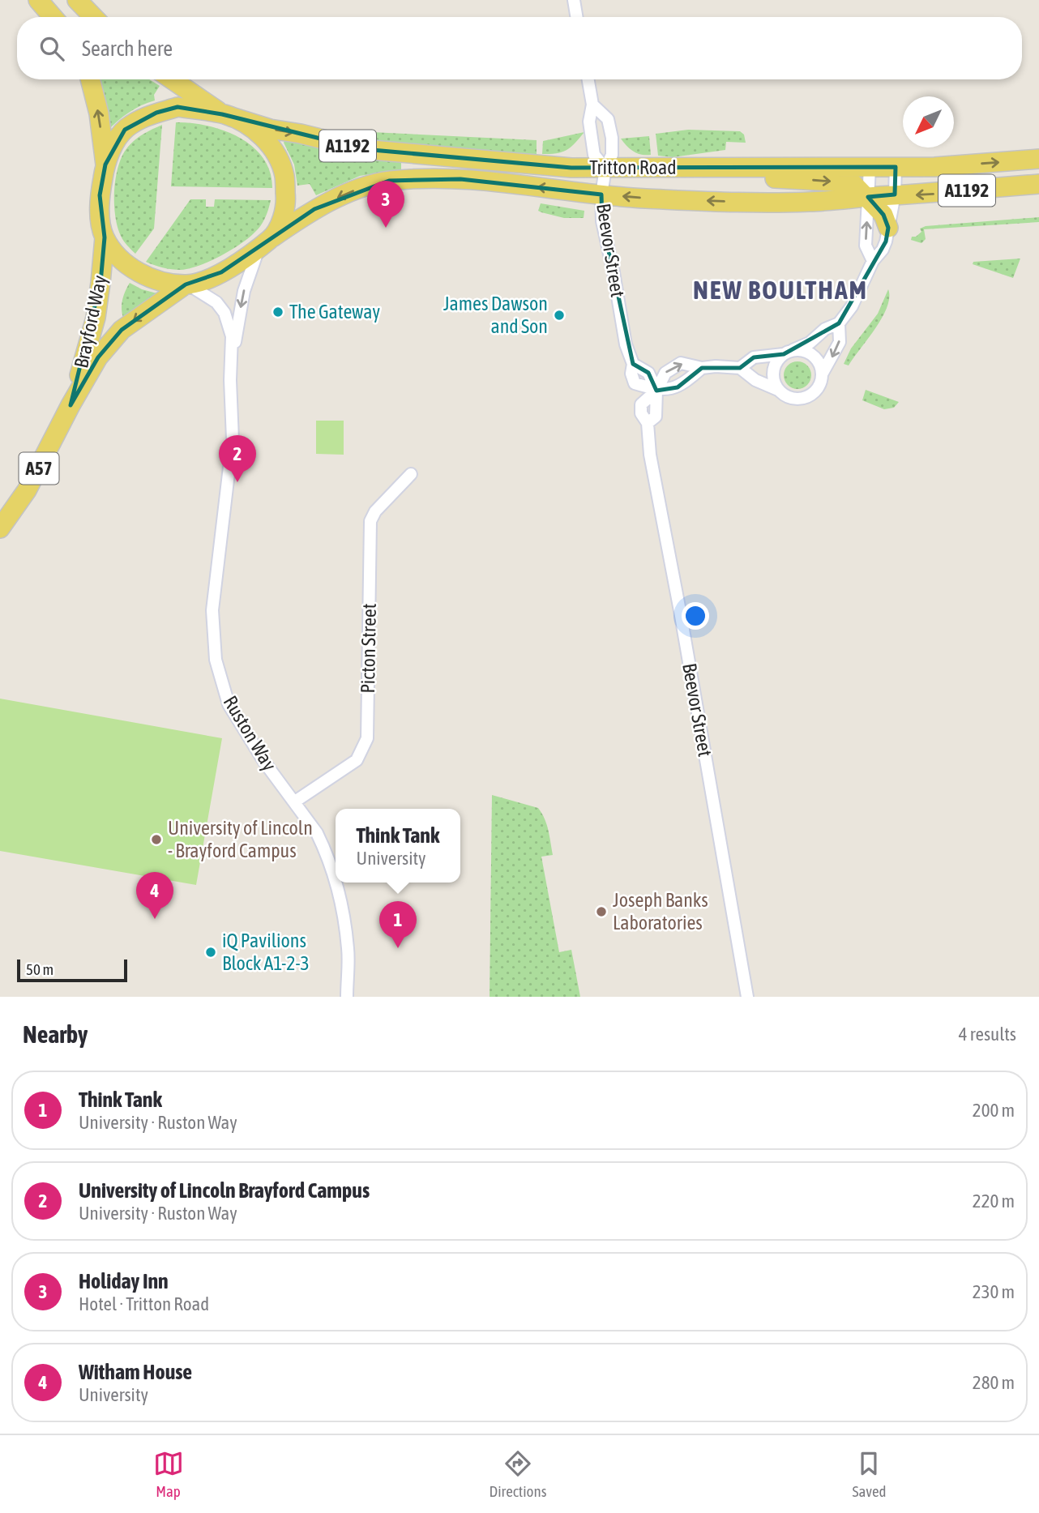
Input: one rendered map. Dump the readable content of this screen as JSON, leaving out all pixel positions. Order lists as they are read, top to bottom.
{
  "streets": {
    "main road": [
      "A1192",
      "Tritton Road",
      "Brayford Way",
      "A57"
    ],
    "street": ["Beevor Street", "Picton Street", "Ruston Way"]
  },
  "crossings": [
    ["Tritton Road", "Beevor Street"],
    ["Tritton Road", "Brayford Way"],
    ["Tritton Road", "Ruston Way"],
    ["Brayford Way", "Ruston Way"],
    ["Picton Street", "Ruston Way"]
  ],
  "districts": ["NEW BOULTHAM"],
  "places": [
    "The Gateway",
    "James Dawson and Son",
    "University of Lincoln - Brayford Campus",
    "Joseph Banks Laboratories",
    "iQ Pavilions Block A1-2-3"
  ],
  "scale_bar": "50 m",
  "north": "bottom left",
  "page": {
    "search": "Search here",
    "pins": [
      "3",
      "2",
      "4",
      "1"
    ],
    "popup": ["Think Tank", "University"],
    "scale": "50 m",
    "heading": ["Nearby", "4 results"],
    "list": [
      {
        "mark": "1",
        "name": "Think Tank",
        "note": "University · Ruston Way",
        "value": "200 m"
      },
      {
        "mark": "2",
        "name": "University of Lincoln Brayford Campus",
        "note": "University · Ruston Way",
        "value": "220 m"
      },
      {
        "mark": "3",
        "name": "Holiday Inn",
        "note": "Hotel · Tritton Road",
        "value": "230 m"
      },
      {
        "mark": "4",
        "name": "Witham House",
        "note": "University",
        "value": "280 m"
      }
    ],
    "nav": ["Map", "Directions", "Saved"]
  }
}
